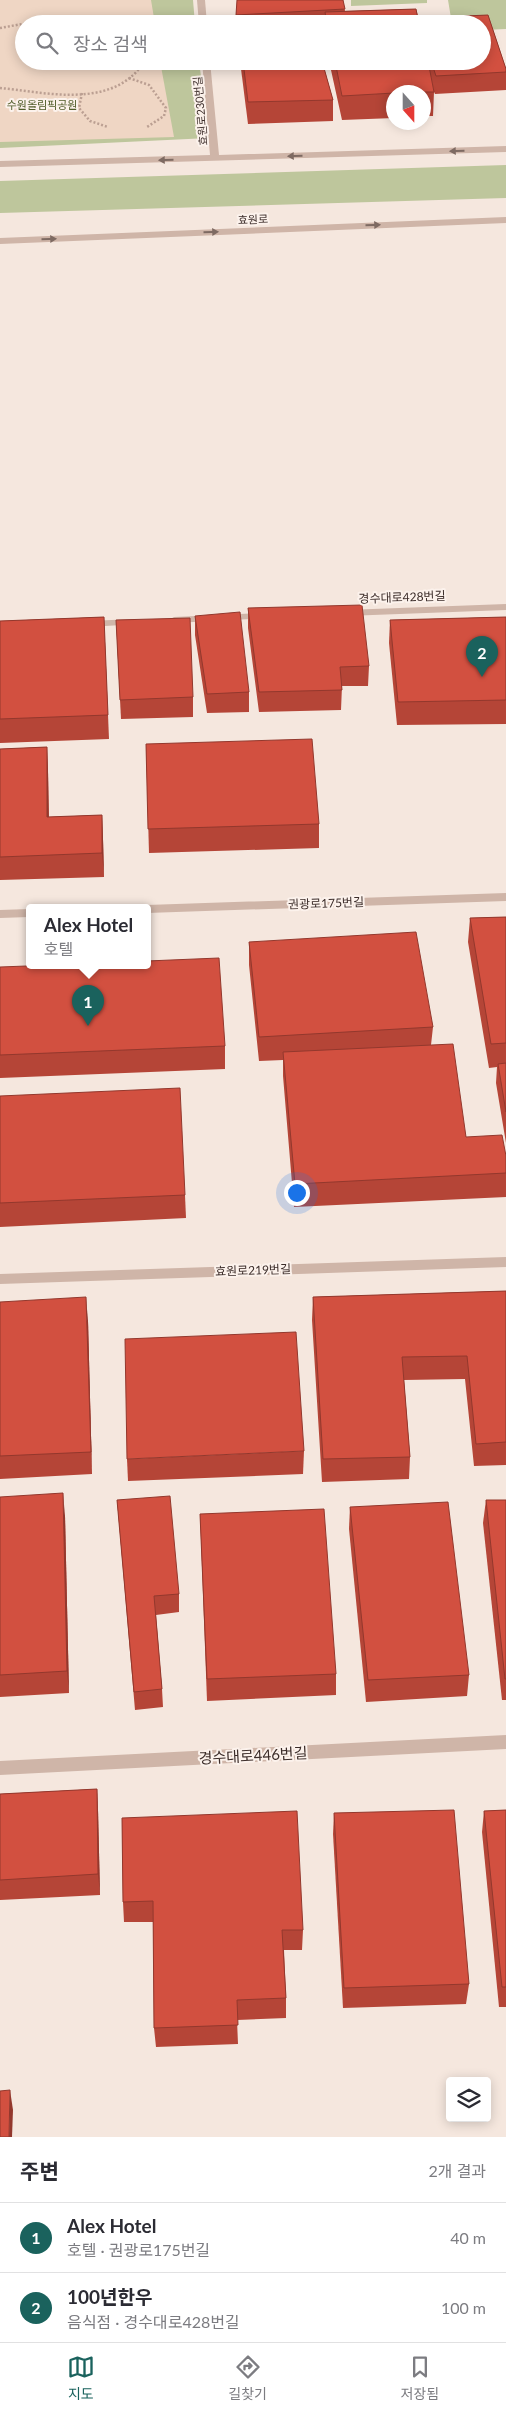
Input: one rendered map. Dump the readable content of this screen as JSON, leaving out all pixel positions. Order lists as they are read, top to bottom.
{
  "streets": {
    "street": [
      "효원로230번길",
      "효원로",
      "경수대로428번길",
      "권광로175번길",
      "효원로219번길",
      "경수대로446번길"
    ]
  },
  "parks": ["수원올림픽공원"],
  "north": "bottom",
  "page": {
    "search": "장소 검색",
    "pins": ["2", "1"],
    "popup": ["Alex Hotel", "호텔"],
    "heading": ["주변", "2개 결과"],
    "list": [
      {
        "mark": "1",
        "name": "Alex Hotel",
        "note": "호텔 · 권광로175번길",
        "value": "40 m"
      },
      {
        "mark": "2",
        "name": "100년한우",
        "note": "음식점 · 경수대로428번길",
        "value": "100 m"
      }
    ],
    "nav": ["지도", "길찾기", "저장됨"]
  }
}
